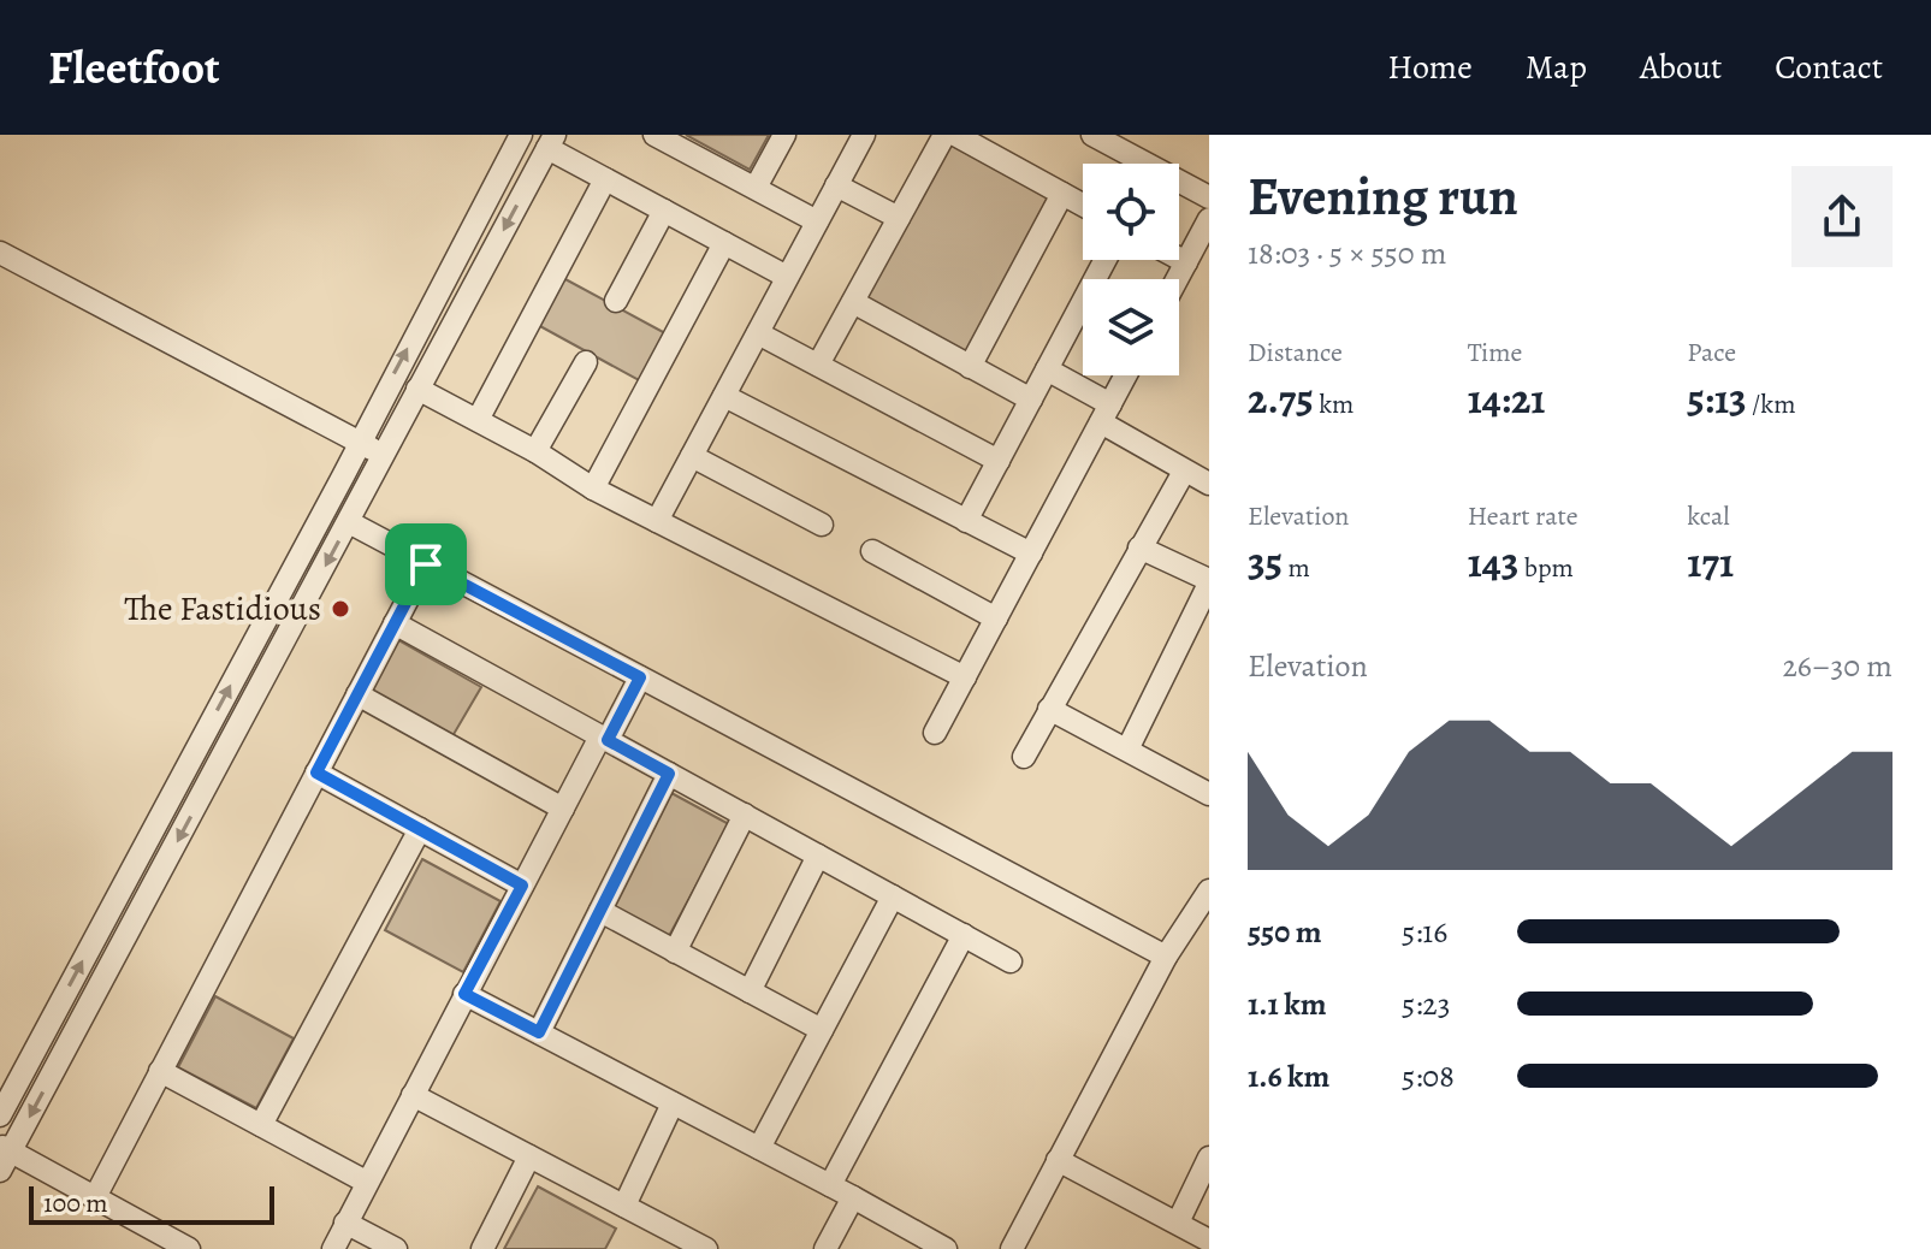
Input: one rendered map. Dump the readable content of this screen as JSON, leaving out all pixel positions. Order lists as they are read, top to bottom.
{
  "places": ["The Fastidious"],
  "scale_bar": "100 m",
  "page": {
    "header": "Fleetfoot",
    "nav": [
      "Home",
      "Map",
      "About",
      "Contact"
    ],
    "heading": ["Evening run", "18:03 · 5 × 550 m"],
    "stats": [
      ["Distance", "2.75 km"],
      ["Time", "14:21"],
      ["Pace", "5:13 /km"],
      ["Elevation", "35 m"],
      ["Heart rate", "143 bpm"],
      ["kcal", "171"]
    ],
    "chart": ["Elevation", "26–30 m"],
    "list": [
      {
        "name": "550 m",
        "note": "5:16"
      },
      {
        "name": "1.1 km",
        "note": "5:23"
      },
      {
        "name": "1.6 km",
        "note": "5:08"
      }
    ],
    "scale": "100 m"
  }
}
